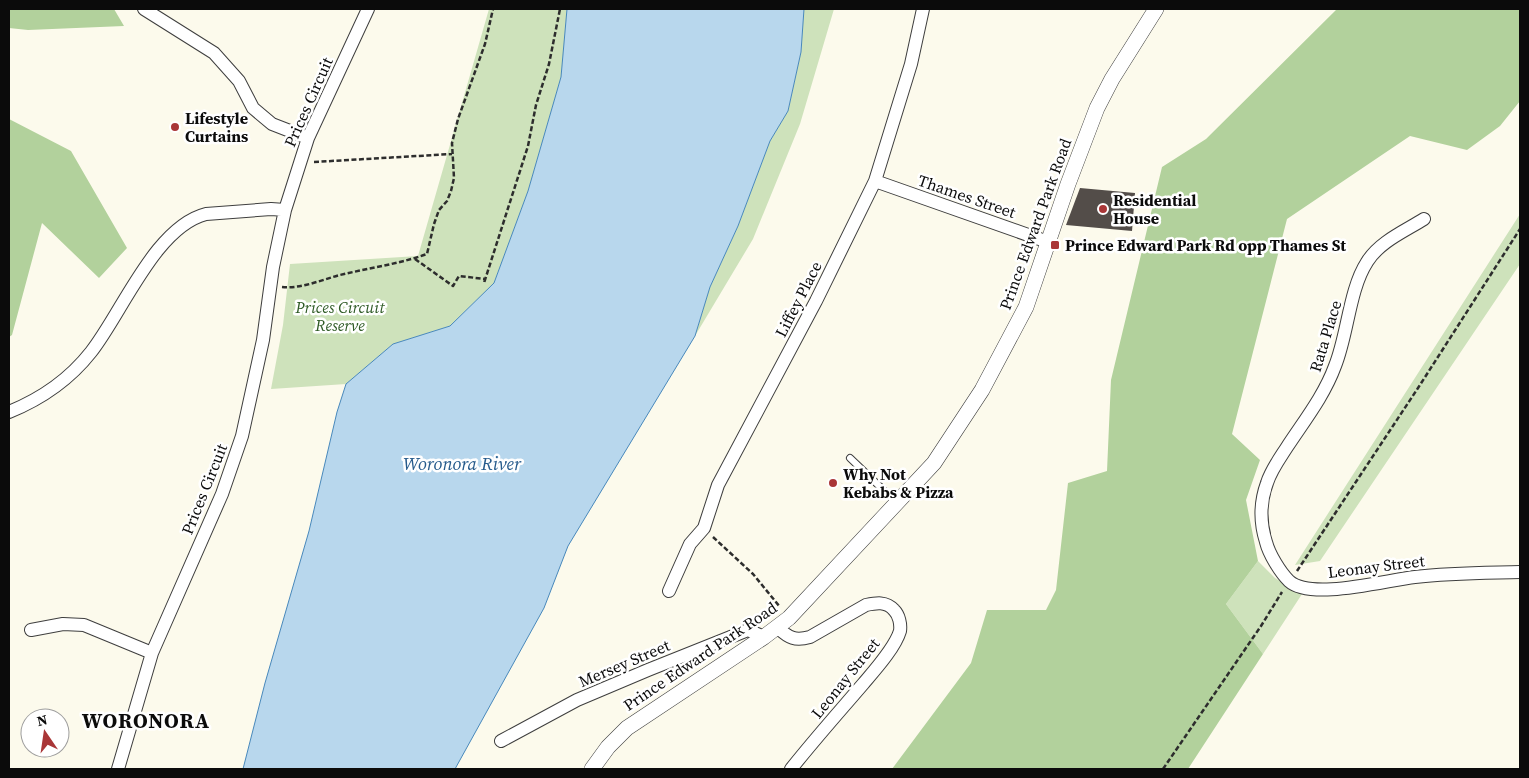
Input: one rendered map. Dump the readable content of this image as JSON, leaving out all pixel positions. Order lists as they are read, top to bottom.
{
  "streets": {
    "street": [
      "Prices Circuit",
      "Thames Street",
      "Prince Edward Park Road",
      "Liffey Place",
      "Rata Place",
      "Leonay Street",
      "Mersey Street"
    ]
  },
  "crossings": [
    ["Thames Street", "Prince Edward Park Road"],
    ["Thames Street", "Liffey Place"],
    ["Prince Edward Park Road", "Leonay Street"],
    ["Prince Edward Park Road", "Mersey Street"],
    ["Rata Place", "Leonay Street"]
  ],
  "districts": ["WORONORA"],
  "water": ["Woronora River"],
  "parks": ["Prices Circuit Reserve"],
  "places": {
    "other": ["Lifestyle Curtains", "Residential House", "Why Not Kebabs & Pizza"],
    "transit": ["Prince Edward Park Rd opp Thames St"]
  },
  "north": "top"
}
